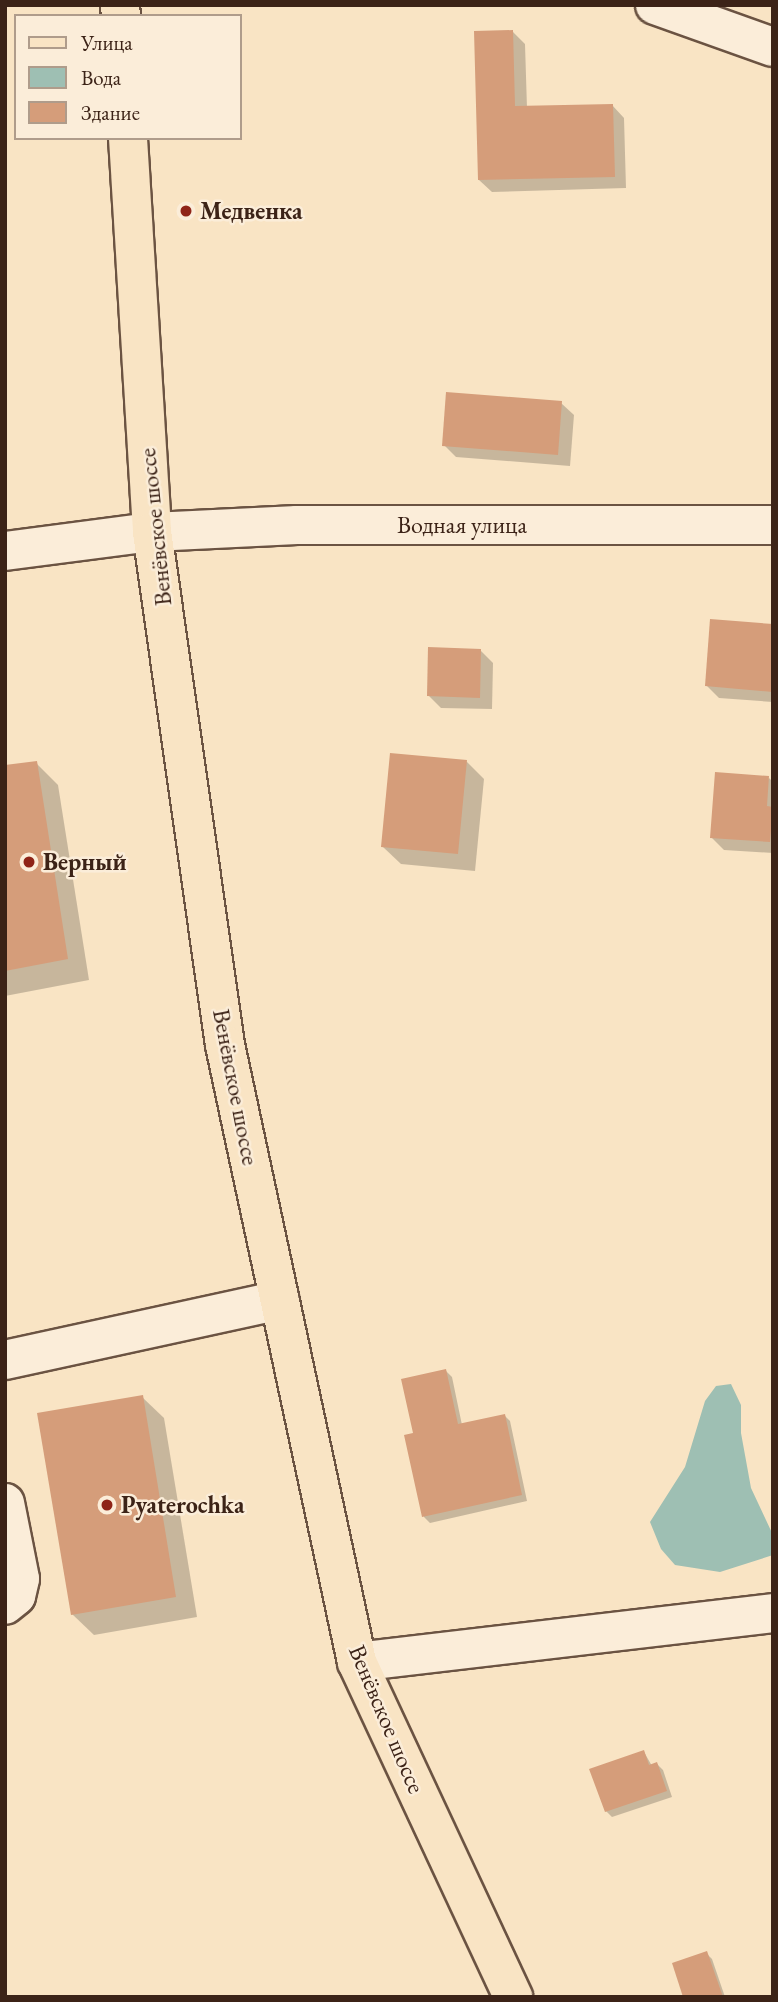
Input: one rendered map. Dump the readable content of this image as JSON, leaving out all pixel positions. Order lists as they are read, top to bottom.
{
  "streets": {
    "main road": ["Венёвское шоссе"],
    "street": ["Водная улица"]
  },
  "crossings": [
    ["Водная улица", "Венёвское шоссе"]
  ],
  "places": ["Медвенка", "Верный", "Pyaterochka"],
  "legend": ["Улица", "Вода", "Здание"]
}
